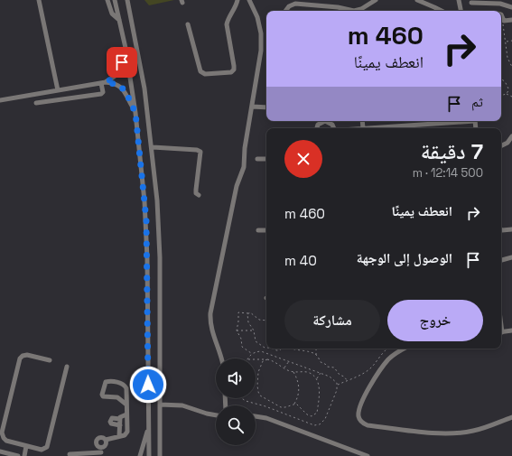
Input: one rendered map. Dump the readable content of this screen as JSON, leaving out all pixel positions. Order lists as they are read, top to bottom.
{
  "page": {
    "turn": ["460 m", "انعطف يمينًا"],
    "then": "ثم",
    "heading": ["7 دقيقة", "500 m · 12:14"],
    "list": [
      {
        "name": "انعطف يمينًا",
        "value": "460 m"
      },
      {
        "name": "الوصول إلى الوجهة",
        "value": "40 m"
      }
    ],
    "buttons": ["خروج", "مشاركة"]
  }
}
